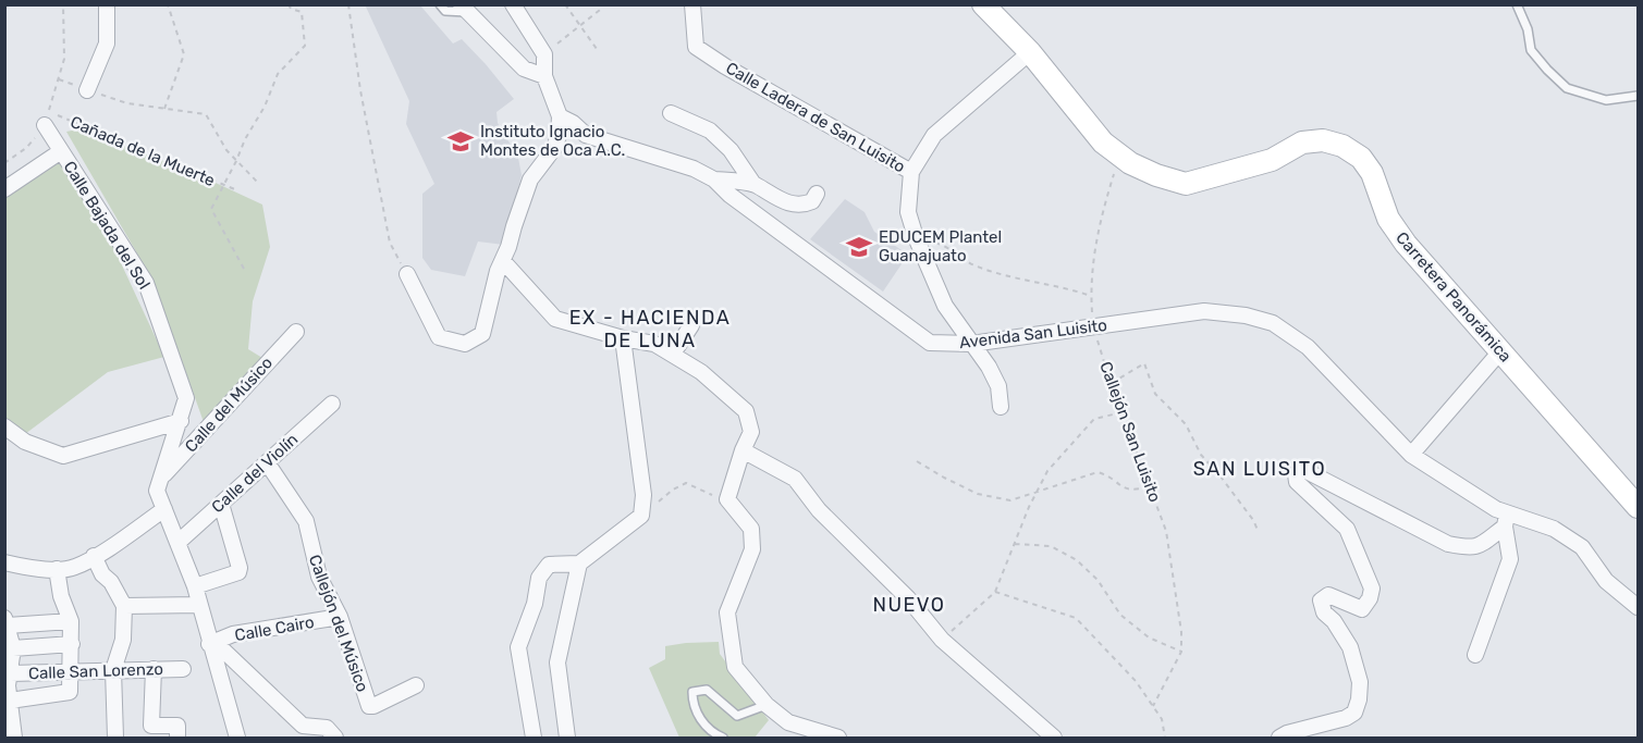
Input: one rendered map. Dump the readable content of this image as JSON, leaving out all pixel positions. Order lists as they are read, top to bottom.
{
  "streets": {
    "street": [
      "Calle Ladera de San Luisito",
      "Calle Bajada del Sol",
      "Carretera Panorámica",
      "Avenida San Luisito",
      "Calle del Músico",
      "Calle del Violín",
      "Callejón del Músico",
      "Calle Cairo",
      "Calle San Lorenzo"
    ],
    "path": ["Cañada de la Muerte", "Callejón San Luisito"]
  },
  "crossings": [
    ["Calle Ladera de San Luisito", "Avenida San Luisito"],
    ["Cañada de la Muerte", "Calle Bajada del Sol"],
    ["Calle Bajada del Sol", "Calle del Músico"],
    ["Calle Bajada del Sol", "Calle del Violín"],
    ["Calle Bajada del Sol", "Calle Cairo"],
    ["Carretera Panorámica", "Callejón San Luisito"],
    ["Avenida San Luisito", "Callejón San Luisito"],
    ["Calle del Violín", "Callejón del Músico"],
    ["Callejón del Músico", "Calle Cairo"]
  ],
  "districts": ["EX - HACIENDA DE LUNA", "SAN LUISITO", "NUEVO"],
  "places": {
    "school or university": ["Instituto Ignacio Montes de Oca A.C.", "EDUCEM Plantel Guanajuato"]
  }
}
